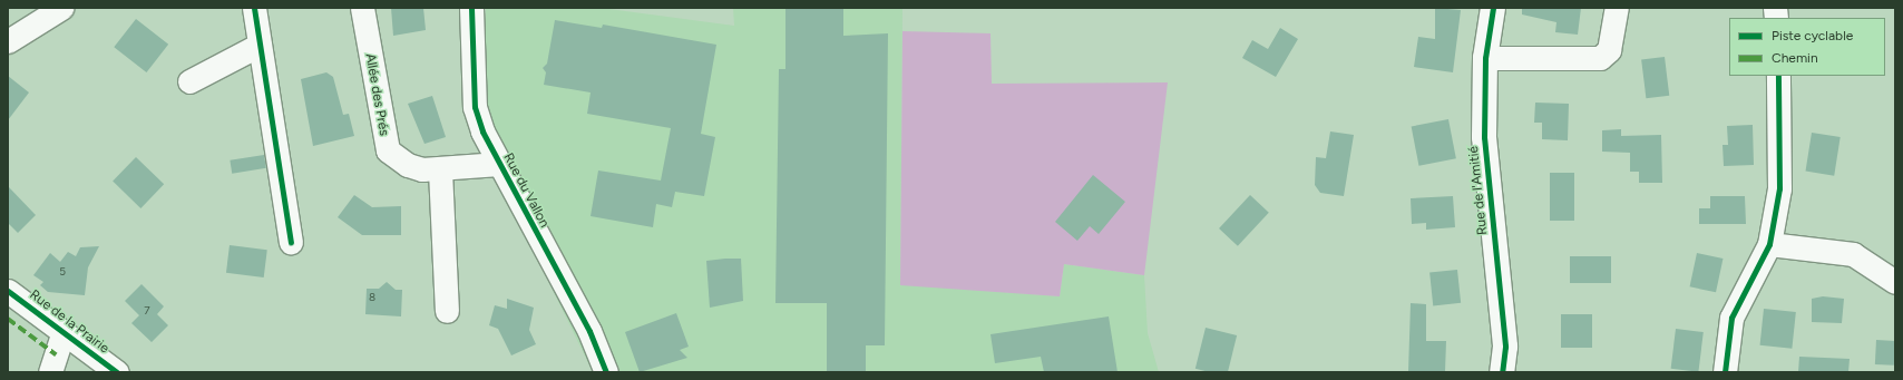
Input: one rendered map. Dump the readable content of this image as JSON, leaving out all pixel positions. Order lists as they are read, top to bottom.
{
  "streets": {
    "street": [
      "Allée des Prés",
      "Rue du Vallon",
      "Rue de l'Amitié",
      "Rue de la Prairie"
    ]
  },
  "crossings": [
    ["Allée des Prés", "Rue du Vallon"]
  ],
  "house_numbers": ["5", "8", "7"],
  "legend": ["Piste cyclable", "Chemin"]
}
